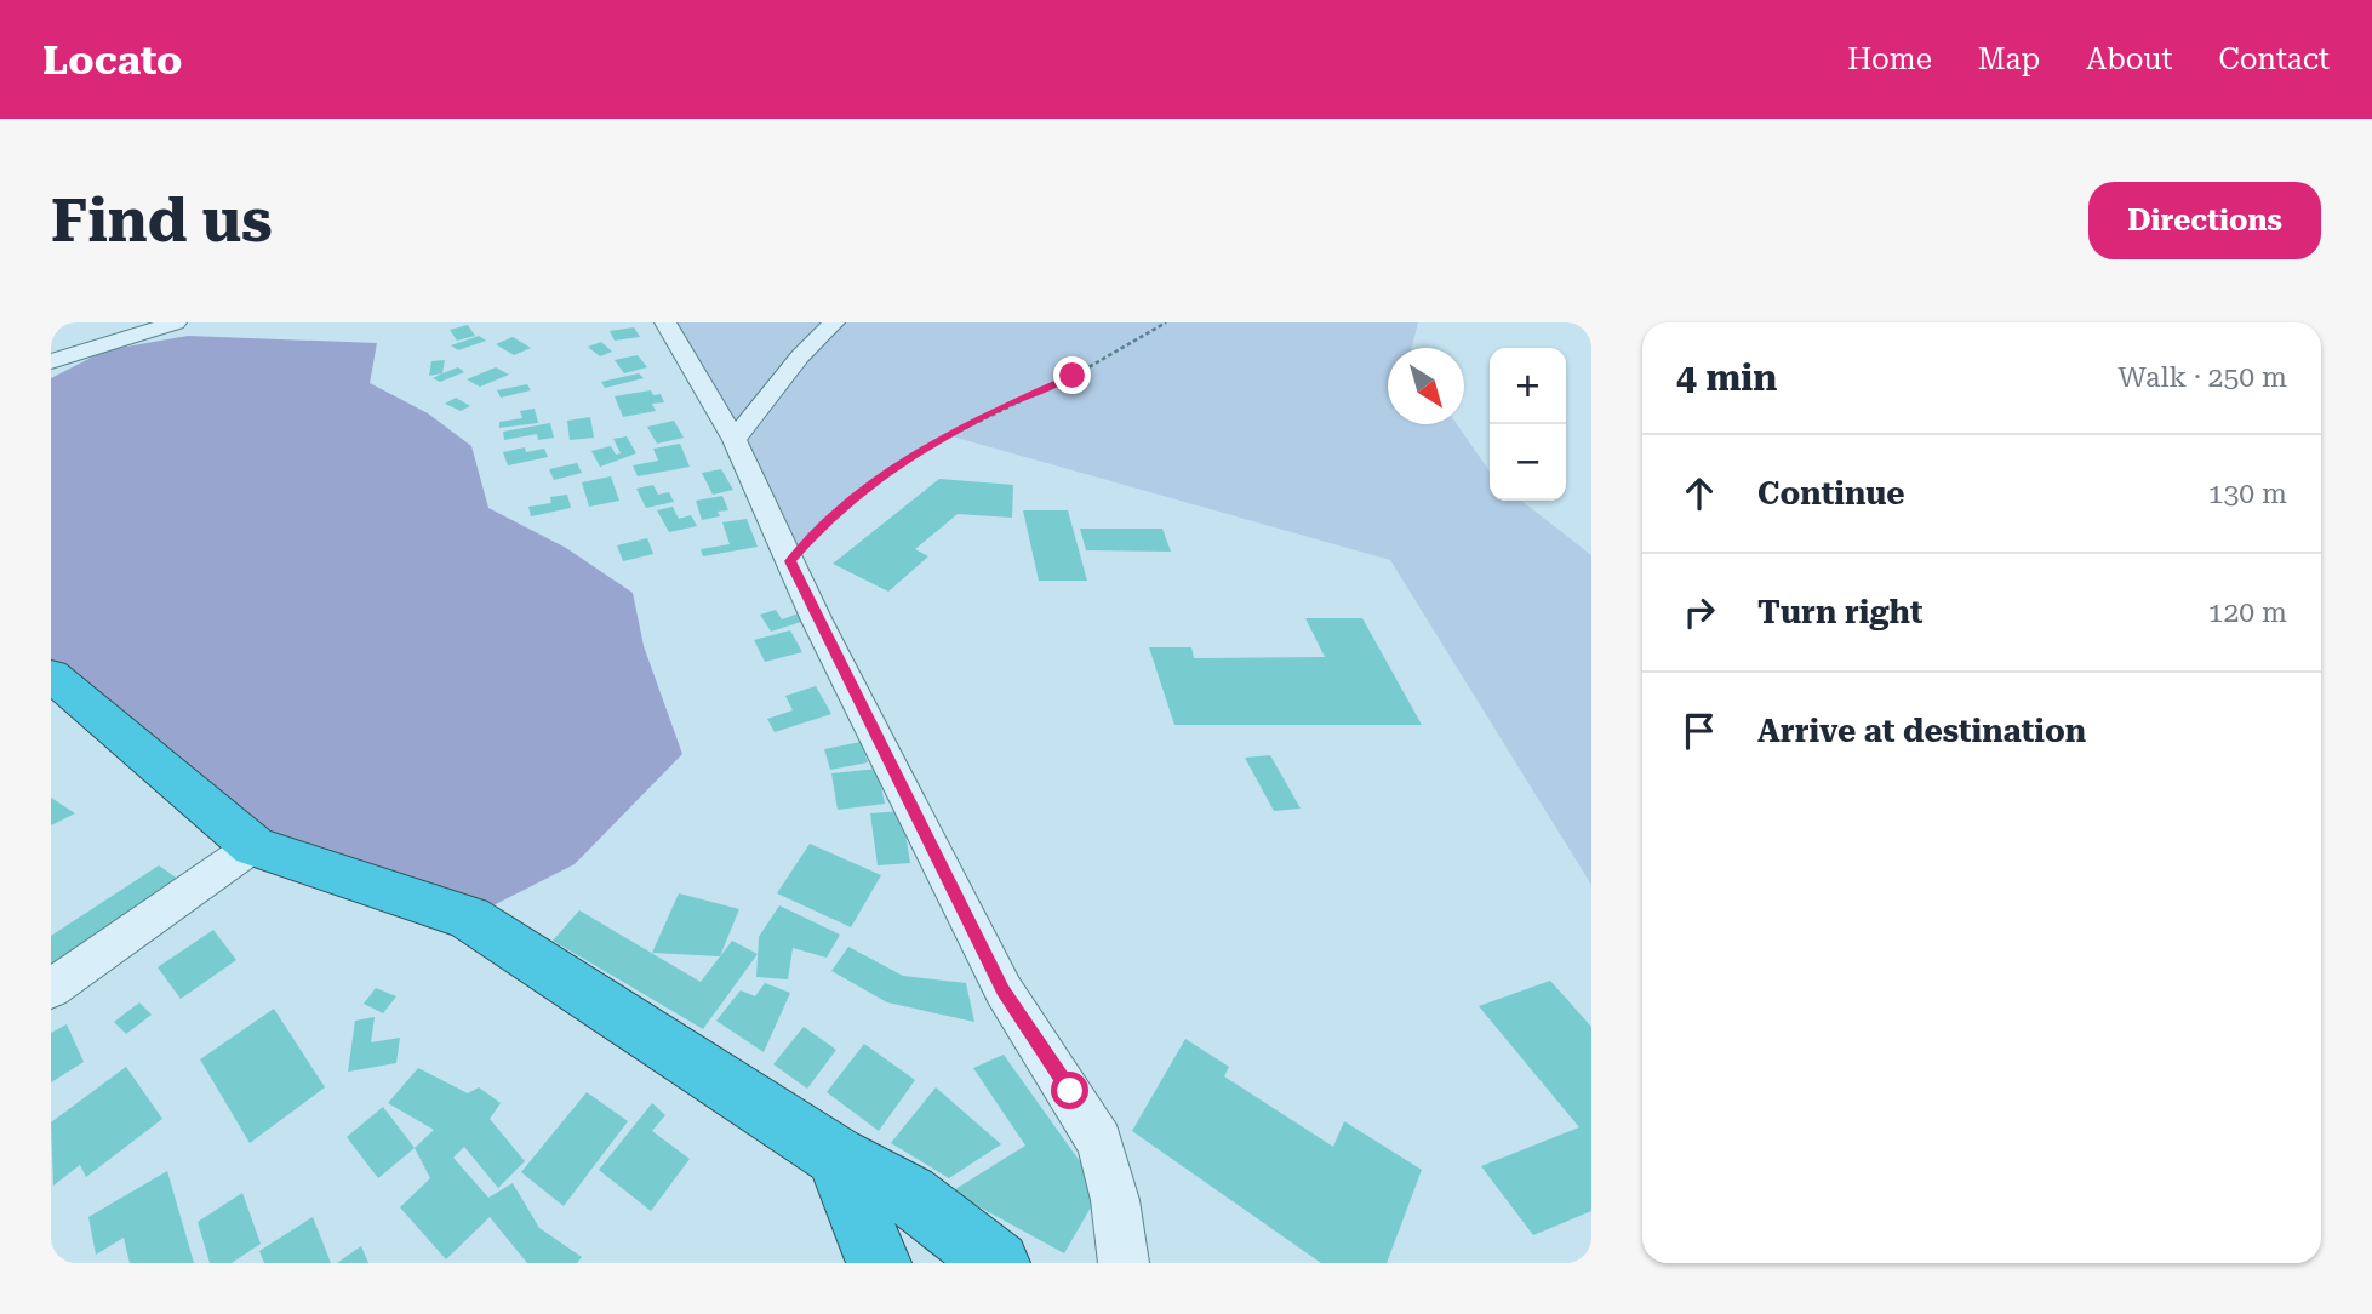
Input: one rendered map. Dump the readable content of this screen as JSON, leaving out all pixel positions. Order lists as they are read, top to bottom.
{
  "north": "bottom right",
  "page": {
    "header": "Locato",
    "nav": [
      "Home",
      "Map",
      "About",
      "Contact"
    ],
    "buttons": "Directions",
    "title": "Find us",
    "heading": ["4 min", "Walk · 250 m"],
    "map_buttons": ["+", "−"],
    "list": [
      ["Continue", "130 m"],
      ["Turn right", "120 m"],
      "Arrive at destination"
    ]
  }
}
